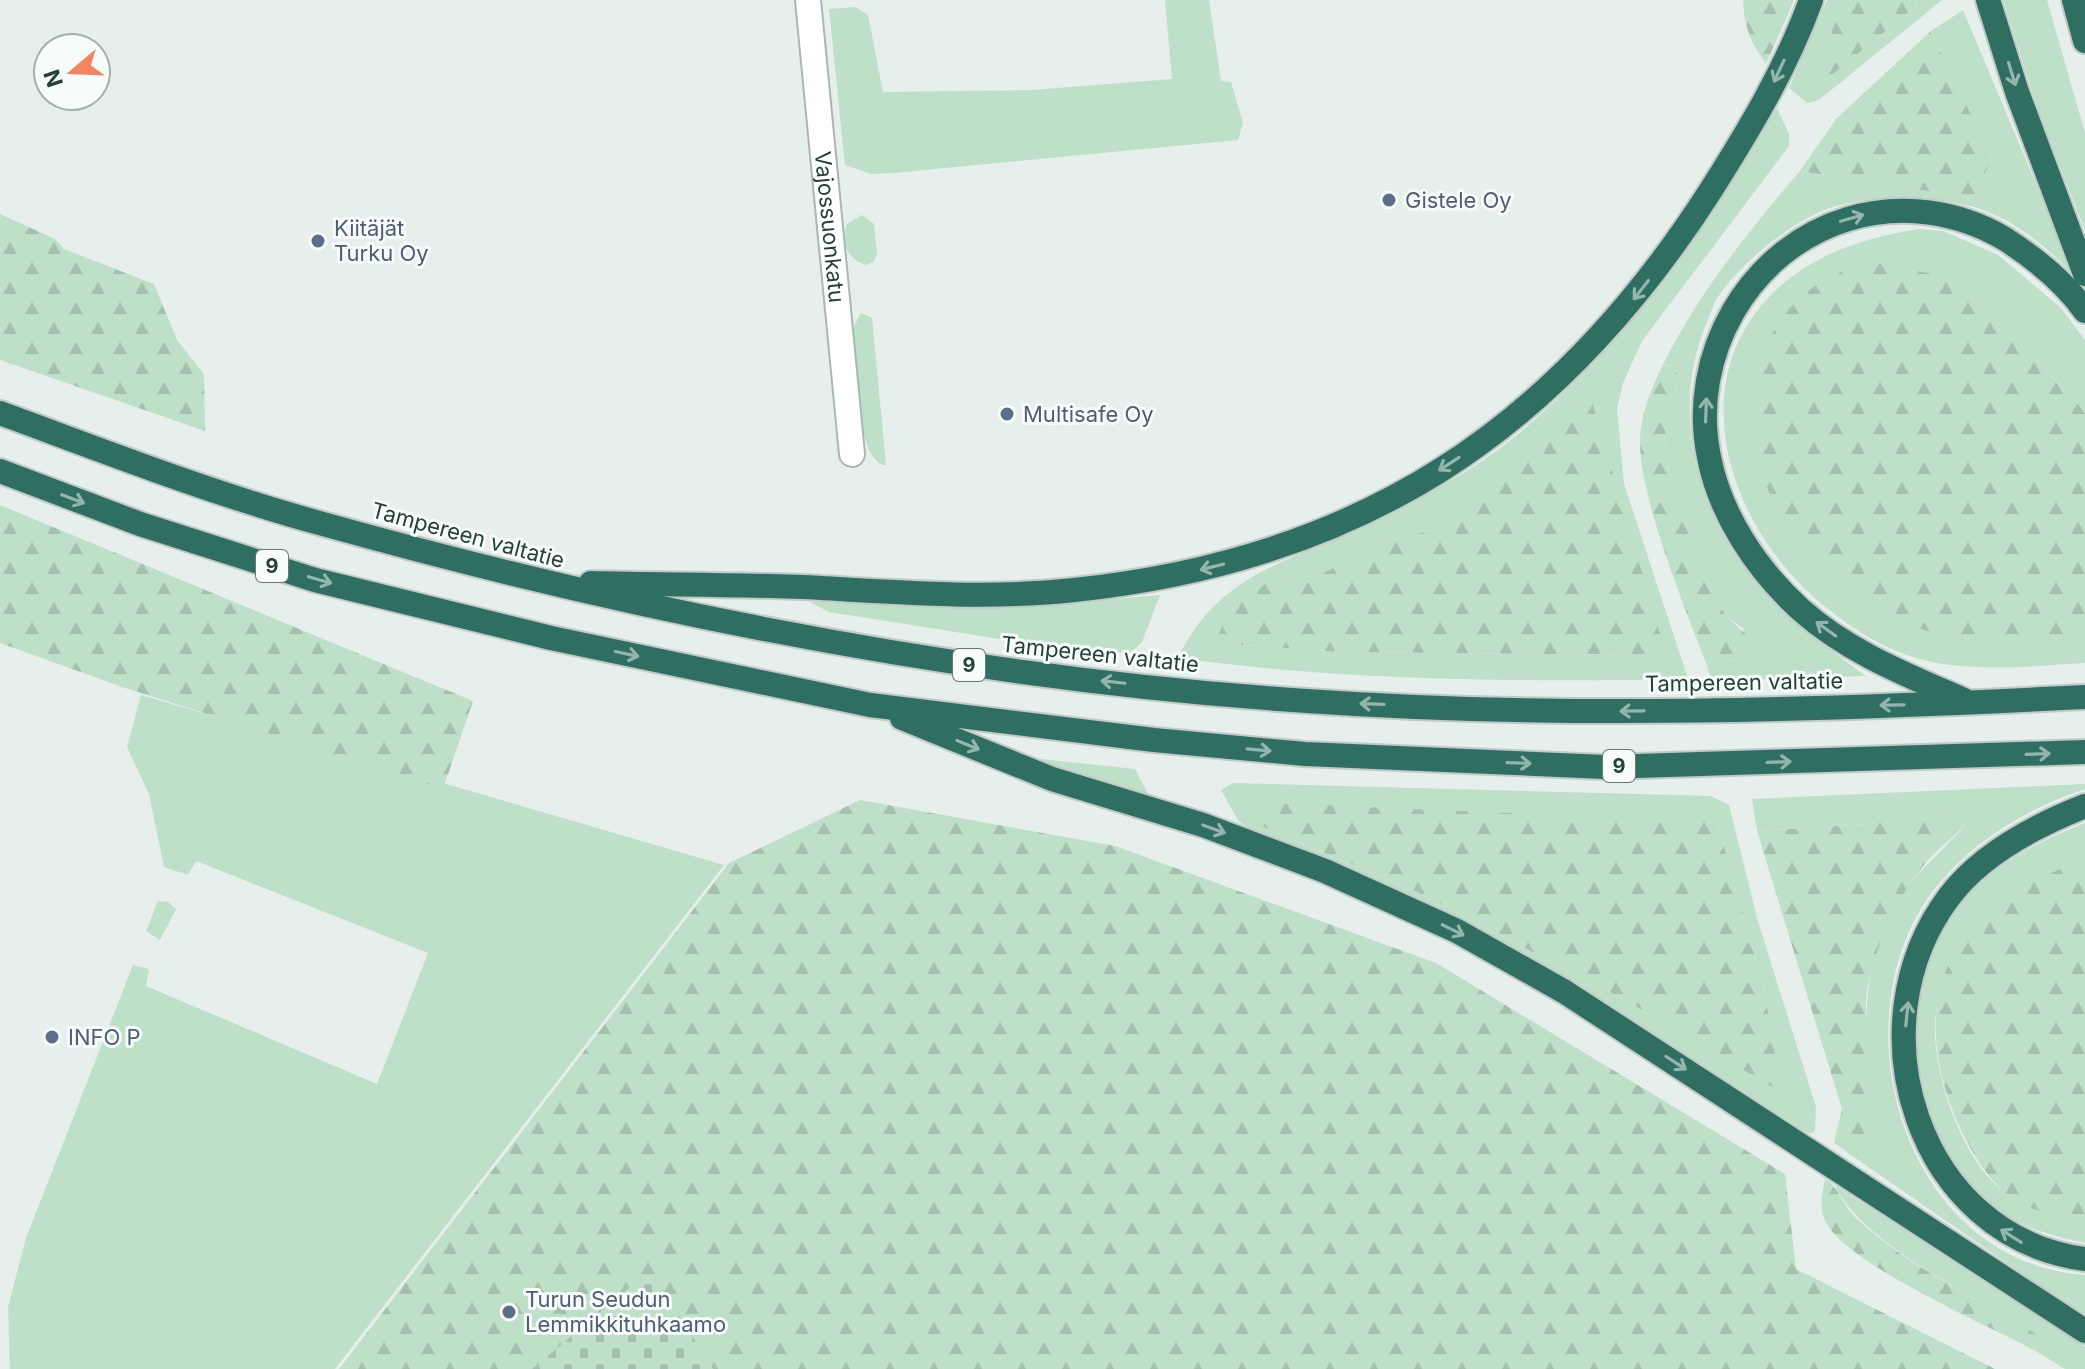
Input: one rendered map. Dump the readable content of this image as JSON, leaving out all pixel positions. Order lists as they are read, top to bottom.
{
  "streets": {
    "highway": ["Tampereen valtatie", "9"],
    "street": ["Vajossuonkatu"]
  },
  "places": [
    "Gistele Oy",
    "Kiitäjät Turku Oy",
    "Multisafe Oy",
    "INFO P",
    "Turun Seudun Lemmikkituhkaamo"
  ],
  "north": "left"
}
